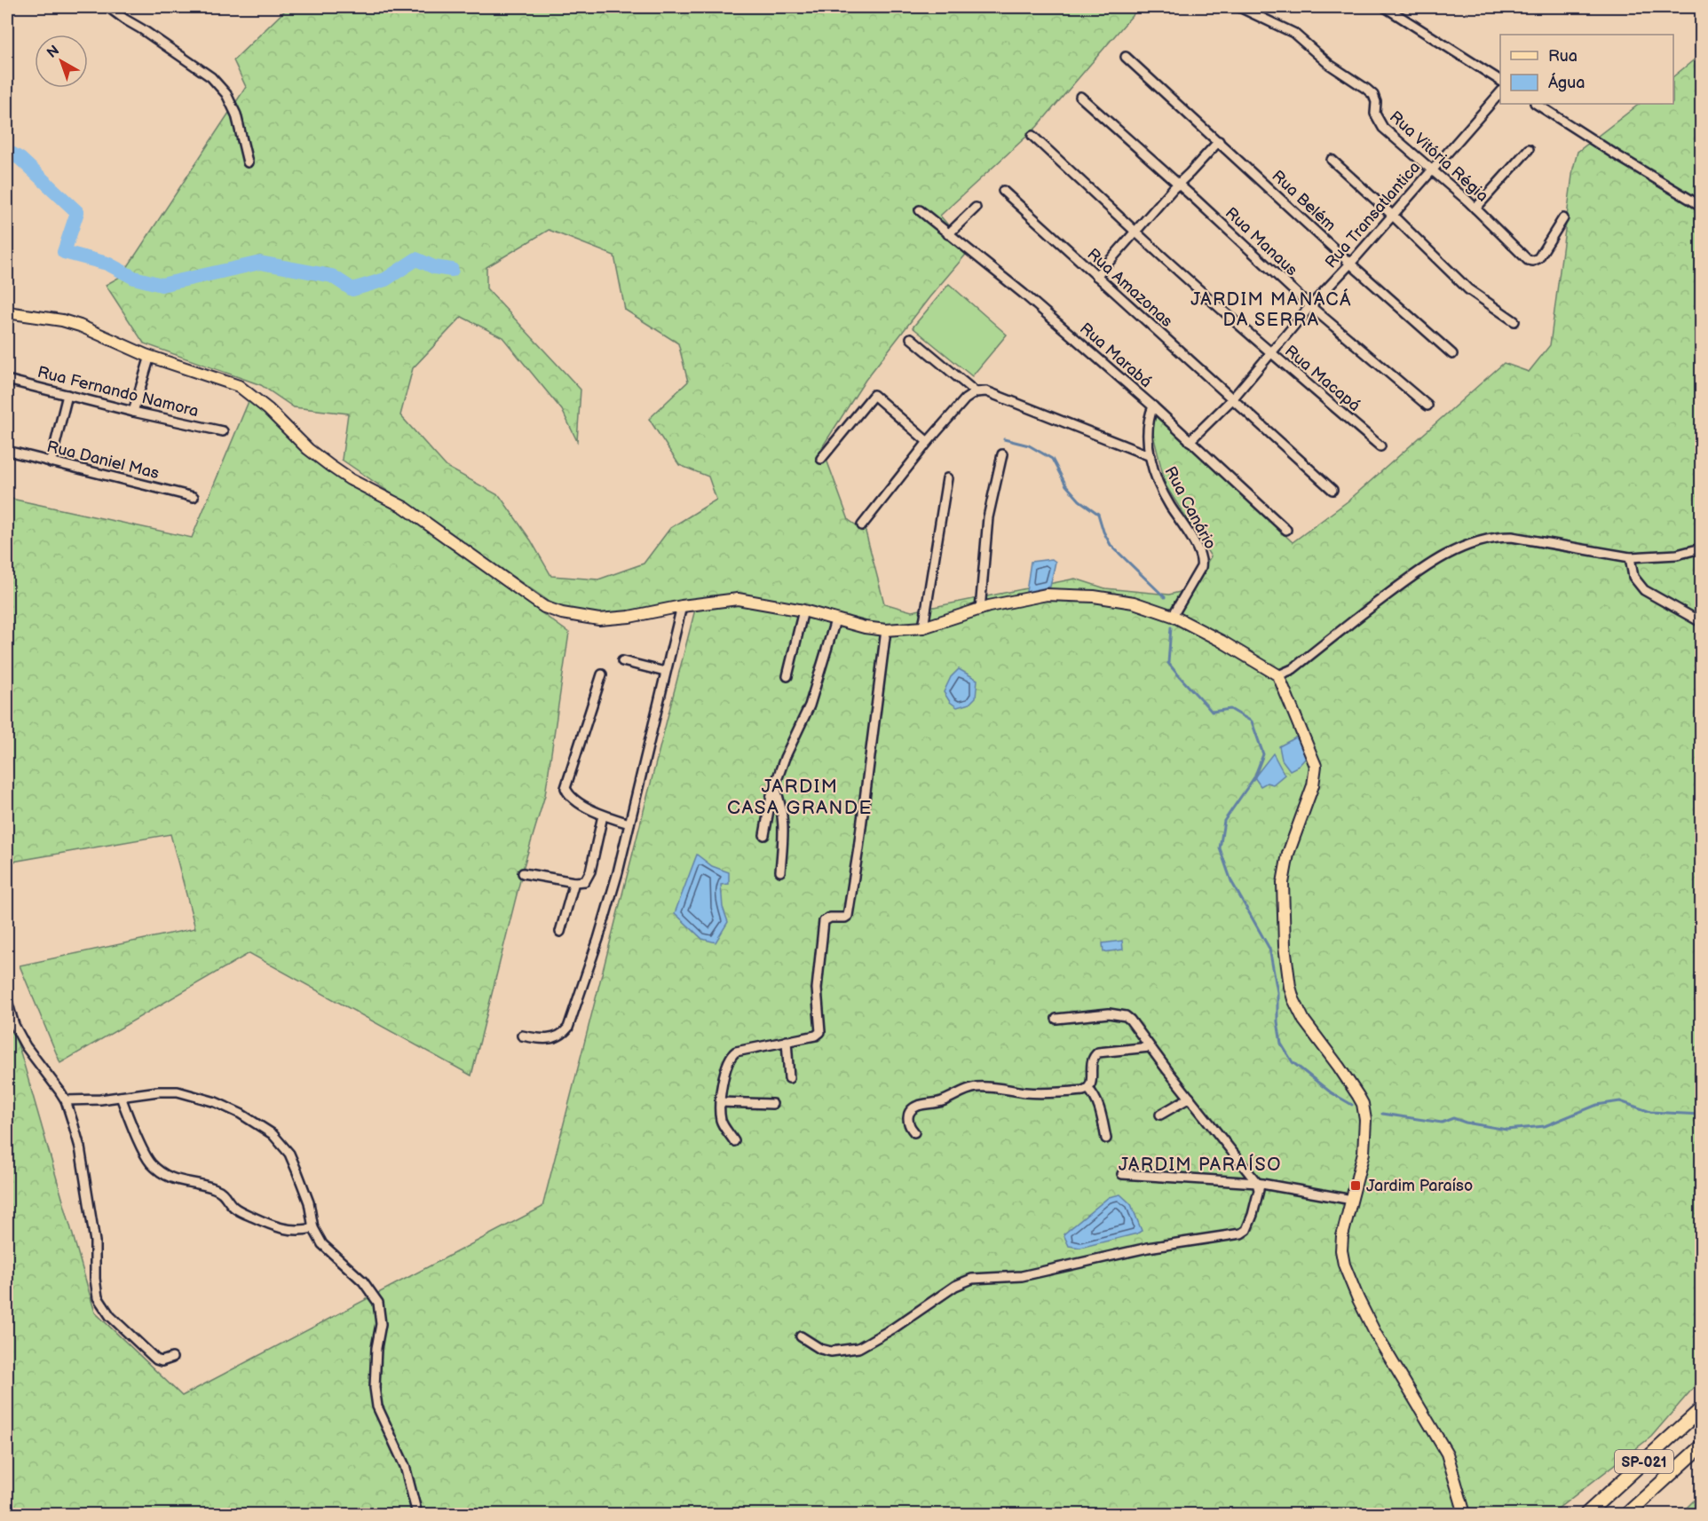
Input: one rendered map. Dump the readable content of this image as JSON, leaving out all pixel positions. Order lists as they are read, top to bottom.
{
  "streets": {
    "highway": ["SP-021"],
    "street": [
      "Rua Vitória Régia",
      "Rua Belém",
      "Rua Transatlantica",
      "Rua Manaus",
      "Rua Amazonas",
      "Rua Marabá",
      "Rua Macapá",
      "Rua Fernando Namora",
      "Rua Daniel Mas",
      "Rua Canário"
    ]
  },
  "crossings": [
    ["Rua Vitória Régia", "Rua Transatlantica"],
    ["Rua Belém", "Rua Transatlantica"],
    ["Rua Transatlantica", "Rua Manaus"],
    ["Rua Transatlantica", "Rua Amazonas"],
    ["Rua Transatlantica", "Rua Marabá"],
    ["Rua Transatlantica", "Rua Macapá"],
    ["Rua Marabá", "Rua Canário"]
  ],
  "districts": ["JARDIM MANACÁ DA SERRA", "JARDIM CASA GRANDE", "JARDIM PARAÍSO"],
  "places": {
    "transit": ["Jardim Paraíso"]
  },
  "legend": ["Rua", "Água"],
  "north": "top left"
}
